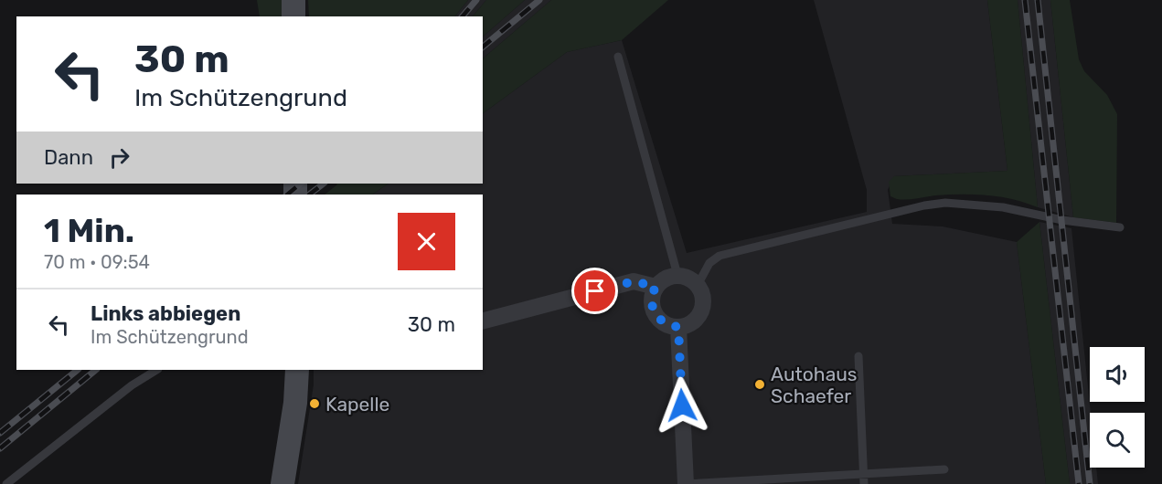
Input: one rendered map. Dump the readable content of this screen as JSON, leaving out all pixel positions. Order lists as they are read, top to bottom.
{
  "places": ["Autohaus Schaefer", "Kapelle"],
  "page": {
    "turn": ["30 m", "Im Schützengrund"],
    "then": "Dann",
    "heading": ["1 Min.", "70 m · 09:54"],
    "list": [
      {
        "name": "Links abbiegen",
        "note": "Im Schützengrund",
        "value": "30 m"
      }
    ]
  }
}
